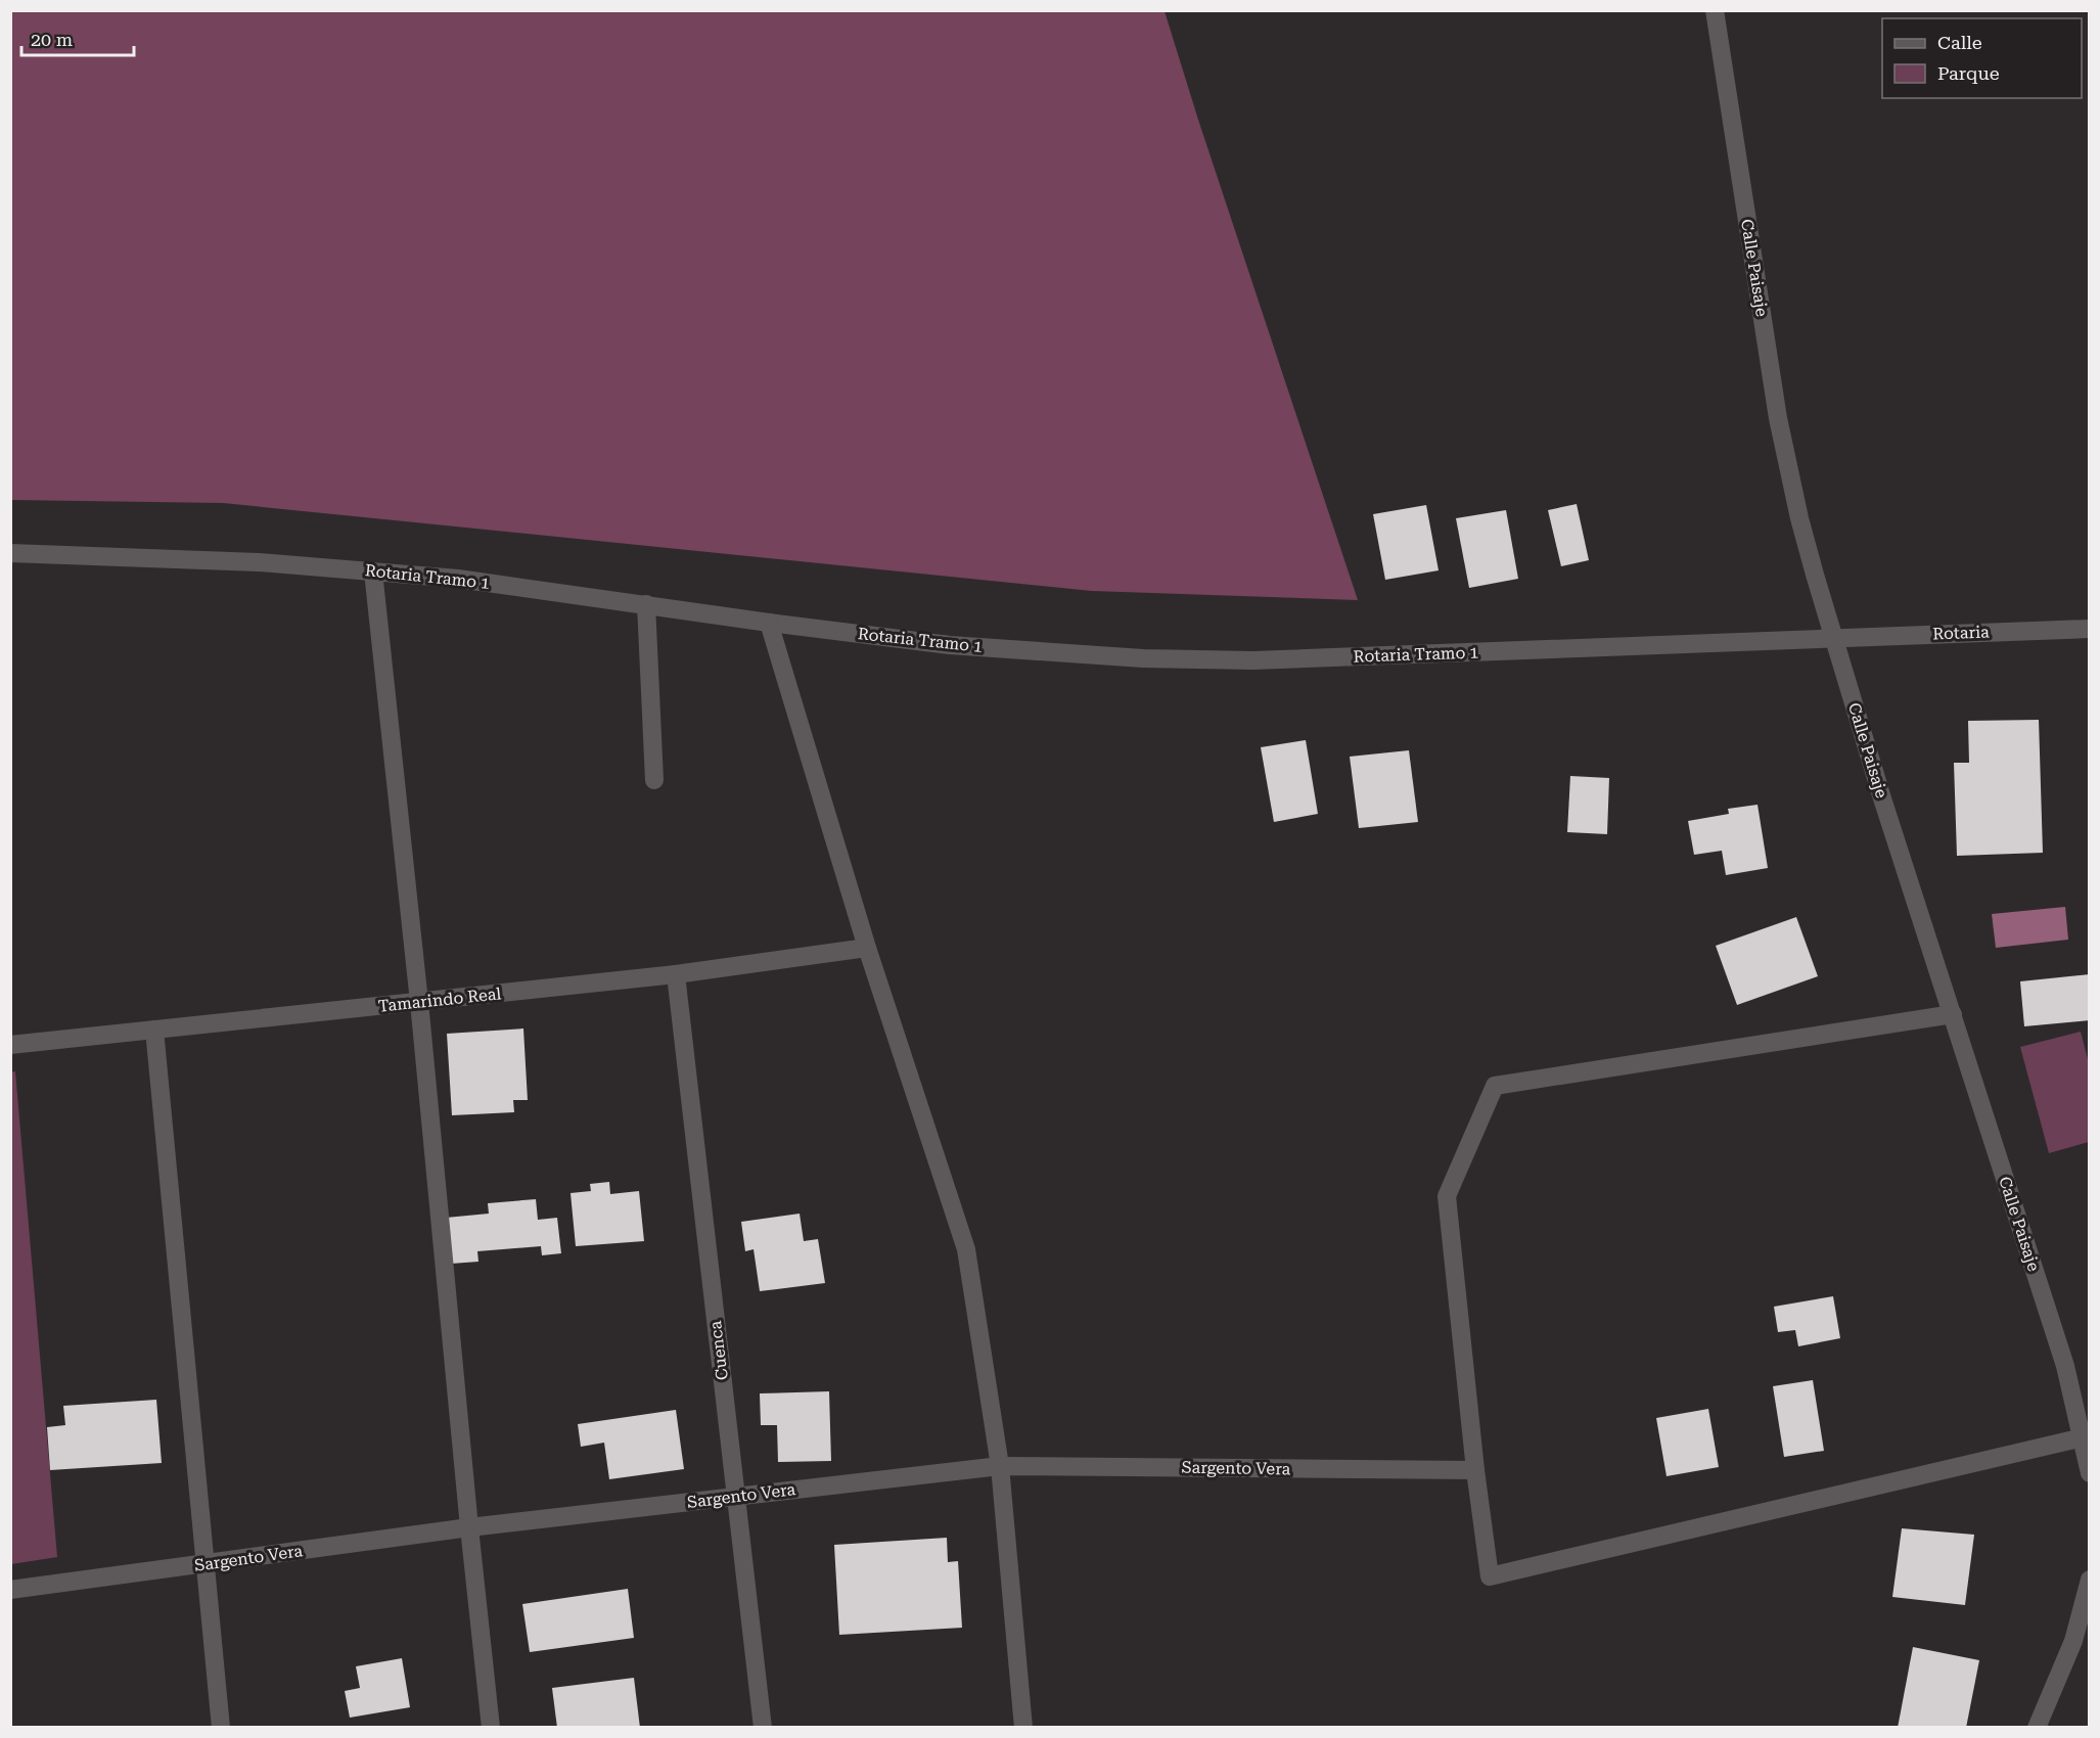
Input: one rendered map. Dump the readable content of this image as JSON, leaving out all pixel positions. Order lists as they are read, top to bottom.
{
  "streets": {
    "street": [
      "Calle Paisaje",
      "Rotaria Tramo 1",
      "Rotaria",
      "Tamarindo Real",
      "Cuenca",
      "Sargento Vera"
    ]
  },
  "crossings": [
    ["Calle Paisaje", "Rotaria Tramo 1"],
    ["Calle Paisaje", "Rotaria"],
    ["Rotaria Tramo 1", "Rotaria"],
    ["Tamarindo Real", "Cuenca"],
    ["Cuenca", "Sargento Vera"]
  ],
  "legend": ["Calle", "Parque"],
  "scale_bar": "20 m"
}
